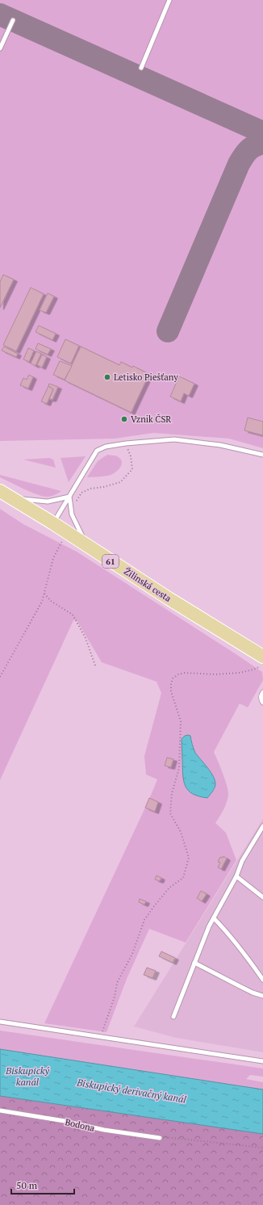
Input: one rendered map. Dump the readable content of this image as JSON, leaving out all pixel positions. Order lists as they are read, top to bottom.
{
  "streets": {
    "main road": ["61", "Žilinská cesta"],
    "lane": ["Bodona"]
  },
  "water": ["Biskupický kanál", "Biskupický derivačný kanál"],
  "places": ["Letisko Piešťany", "Vznik ČSR"],
  "scale_bar": "50 m"
}
